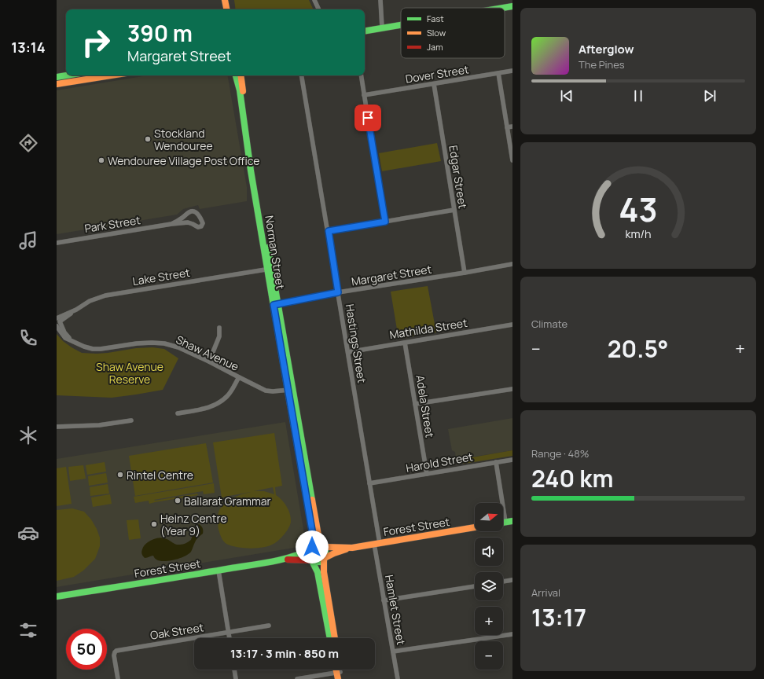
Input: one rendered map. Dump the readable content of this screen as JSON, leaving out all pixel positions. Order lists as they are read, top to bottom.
{
  "streets": {
    "main road": ["Norman Street", "Forest Street"],
    "street": [
      "Dover Street",
      "Edgar Street",
      "Park Street",
      "Margaret Street",
      "Lake Street",
      "Mathilda Street",
      "Hastings Street",
      "Shaw Avenue",
      "Adela Street",
      "Harold Street",
      "Hamlet Street",
      "Oak Street"
    ]
  },
  "crossings": [
    ["Dover Street", "Edgar Street"],
    ["Edgar Street", "Margaret Street"],
    ["Norman Street", "Margaret Street"],
    ["Norman Street", "Lake Street"],
    ["Norman Street", "Shaw Avenue"],
    ["Norman Street", "Forest Street"],
    ["Margaret Street", "Hastings Street"],
    ["Lake Street", "Shaw Avenue"],
    ["Mathilda Street", "Hastings Street"],
    ["Mathilda Street", "Adela Street"],
    ["Hastings Street", "Harold Street"],
    ["Hastings Street", "Forest Street"],
    ["Hastings Street", "Hamlet Street"],
    ["Adela Street", "Harold Street"],
    ["Forest Street", "Hamlet Street"]
  ],
  "parks": ["Shaw Avenue Reserve"],
  "places": [
    "Stockland Wendouree",
    "Wendouree Village Post Office",
    "Rintel Centre",
    "Ballarat Grammar",
    "Heinz Centre (Year 9)"
  ],
  "legend": ["Fast", "Slow", "Jam"],
  "north": "right",
  "page": {
    "tabs": "13:14",
    "turn": ["390 m", "Margaret Street"],
    "song": ["Afterglow", "The Pines"],
    "tile": [
      "Climate",
      ["Range · 48%", "240 km"],
      ["Arrival", "13:17"]
    ],
    "heat": ["−", "20.5°", "+"],
    "map_buttons": ["+", "−"],
    "limit": "50",
    "trip": "13:17 · 3 min · 850 m",
    "gauge": ["43", "km/h"]
  }
}
